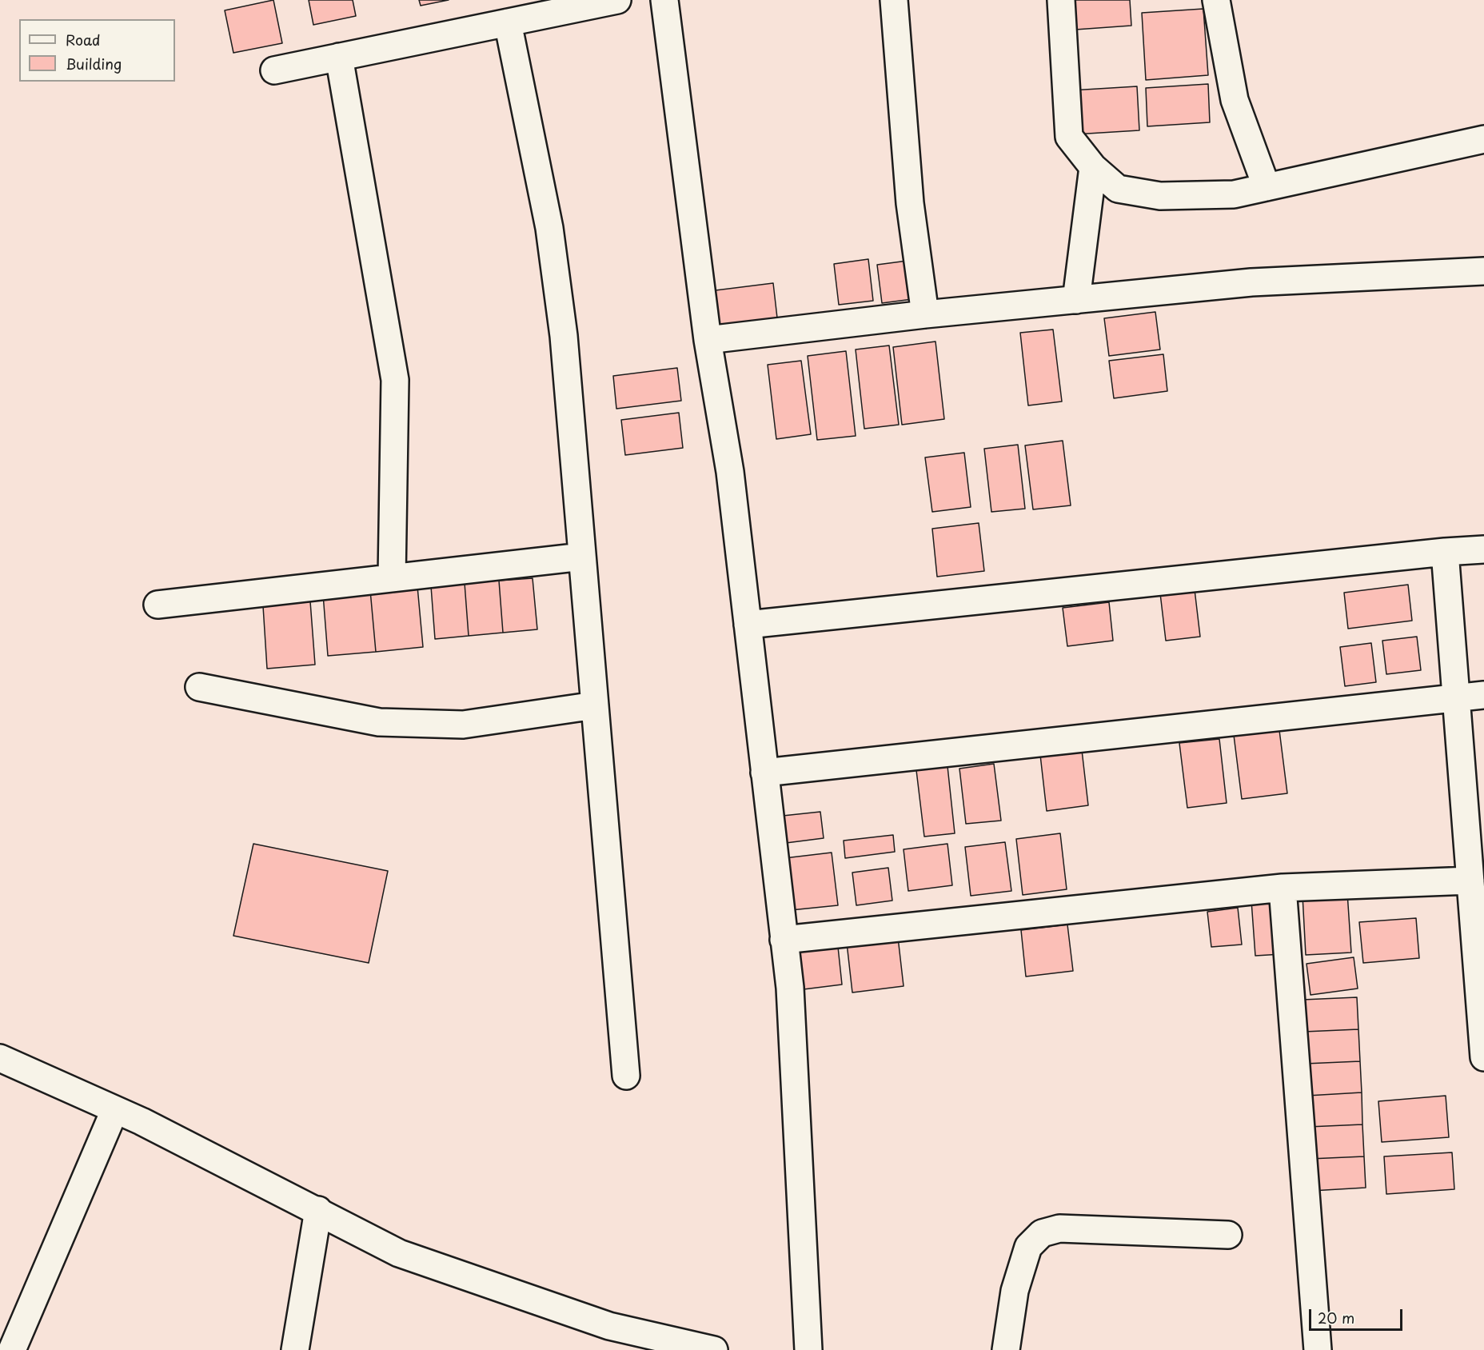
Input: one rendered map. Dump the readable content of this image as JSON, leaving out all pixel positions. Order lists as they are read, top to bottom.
{
  "legend": ["Road", "Building"],
  "scale_bar": "20 m"
}
